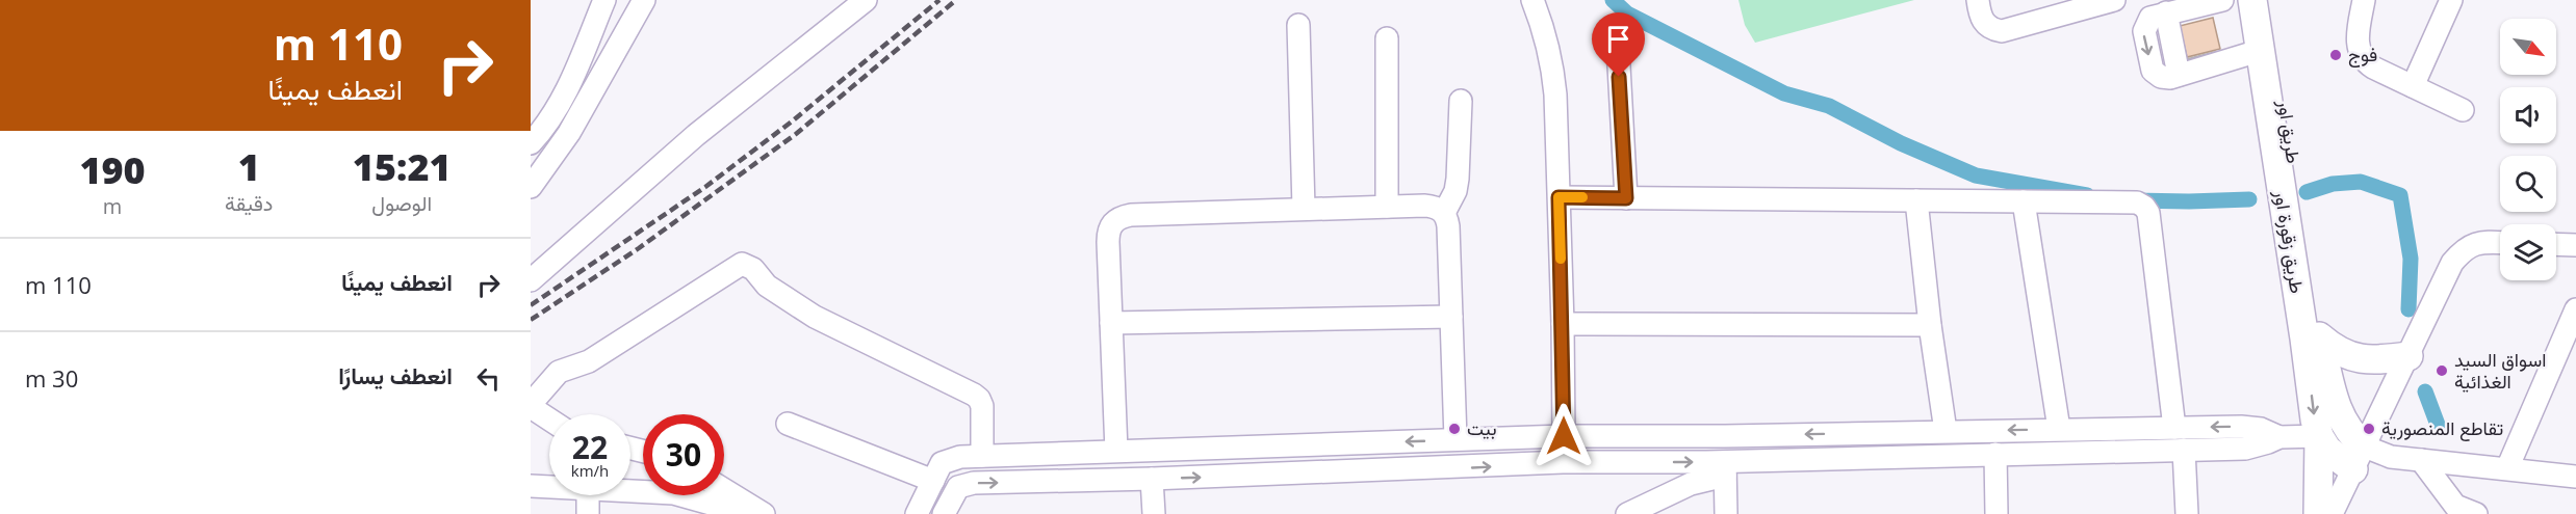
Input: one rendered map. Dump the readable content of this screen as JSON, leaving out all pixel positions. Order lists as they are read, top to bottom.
{
  "streets": {
    "main road": ["طريق اور", "طريق زقورة اور"]
  },
  "crossings": [
    ["طريق اور", "طريق زقورة اور"]
  ],
  "places": [
    "فوج",
    "اسواق السيد الغذائية",
    "بيت",
    "تقاطع المنصورية"
  ],
  "north": "bottom right",
  "page": {
    "turn": ["110 m", "انعطف يمينًا"],
    "eta": [
      "15:21",
      "الوصول",
      "1",
      "دقيقة",
      "190",
      "m"
    ],
    "list": [
      {
        "name": "انعطف يمينًا",
        "value": "110 m"
      },
      {
        "name": "انعطف يسارًا",
        "value": "30 m"
      }
    ],
    "speed": "22 km/h",
    "limit": "30"
  }
}
